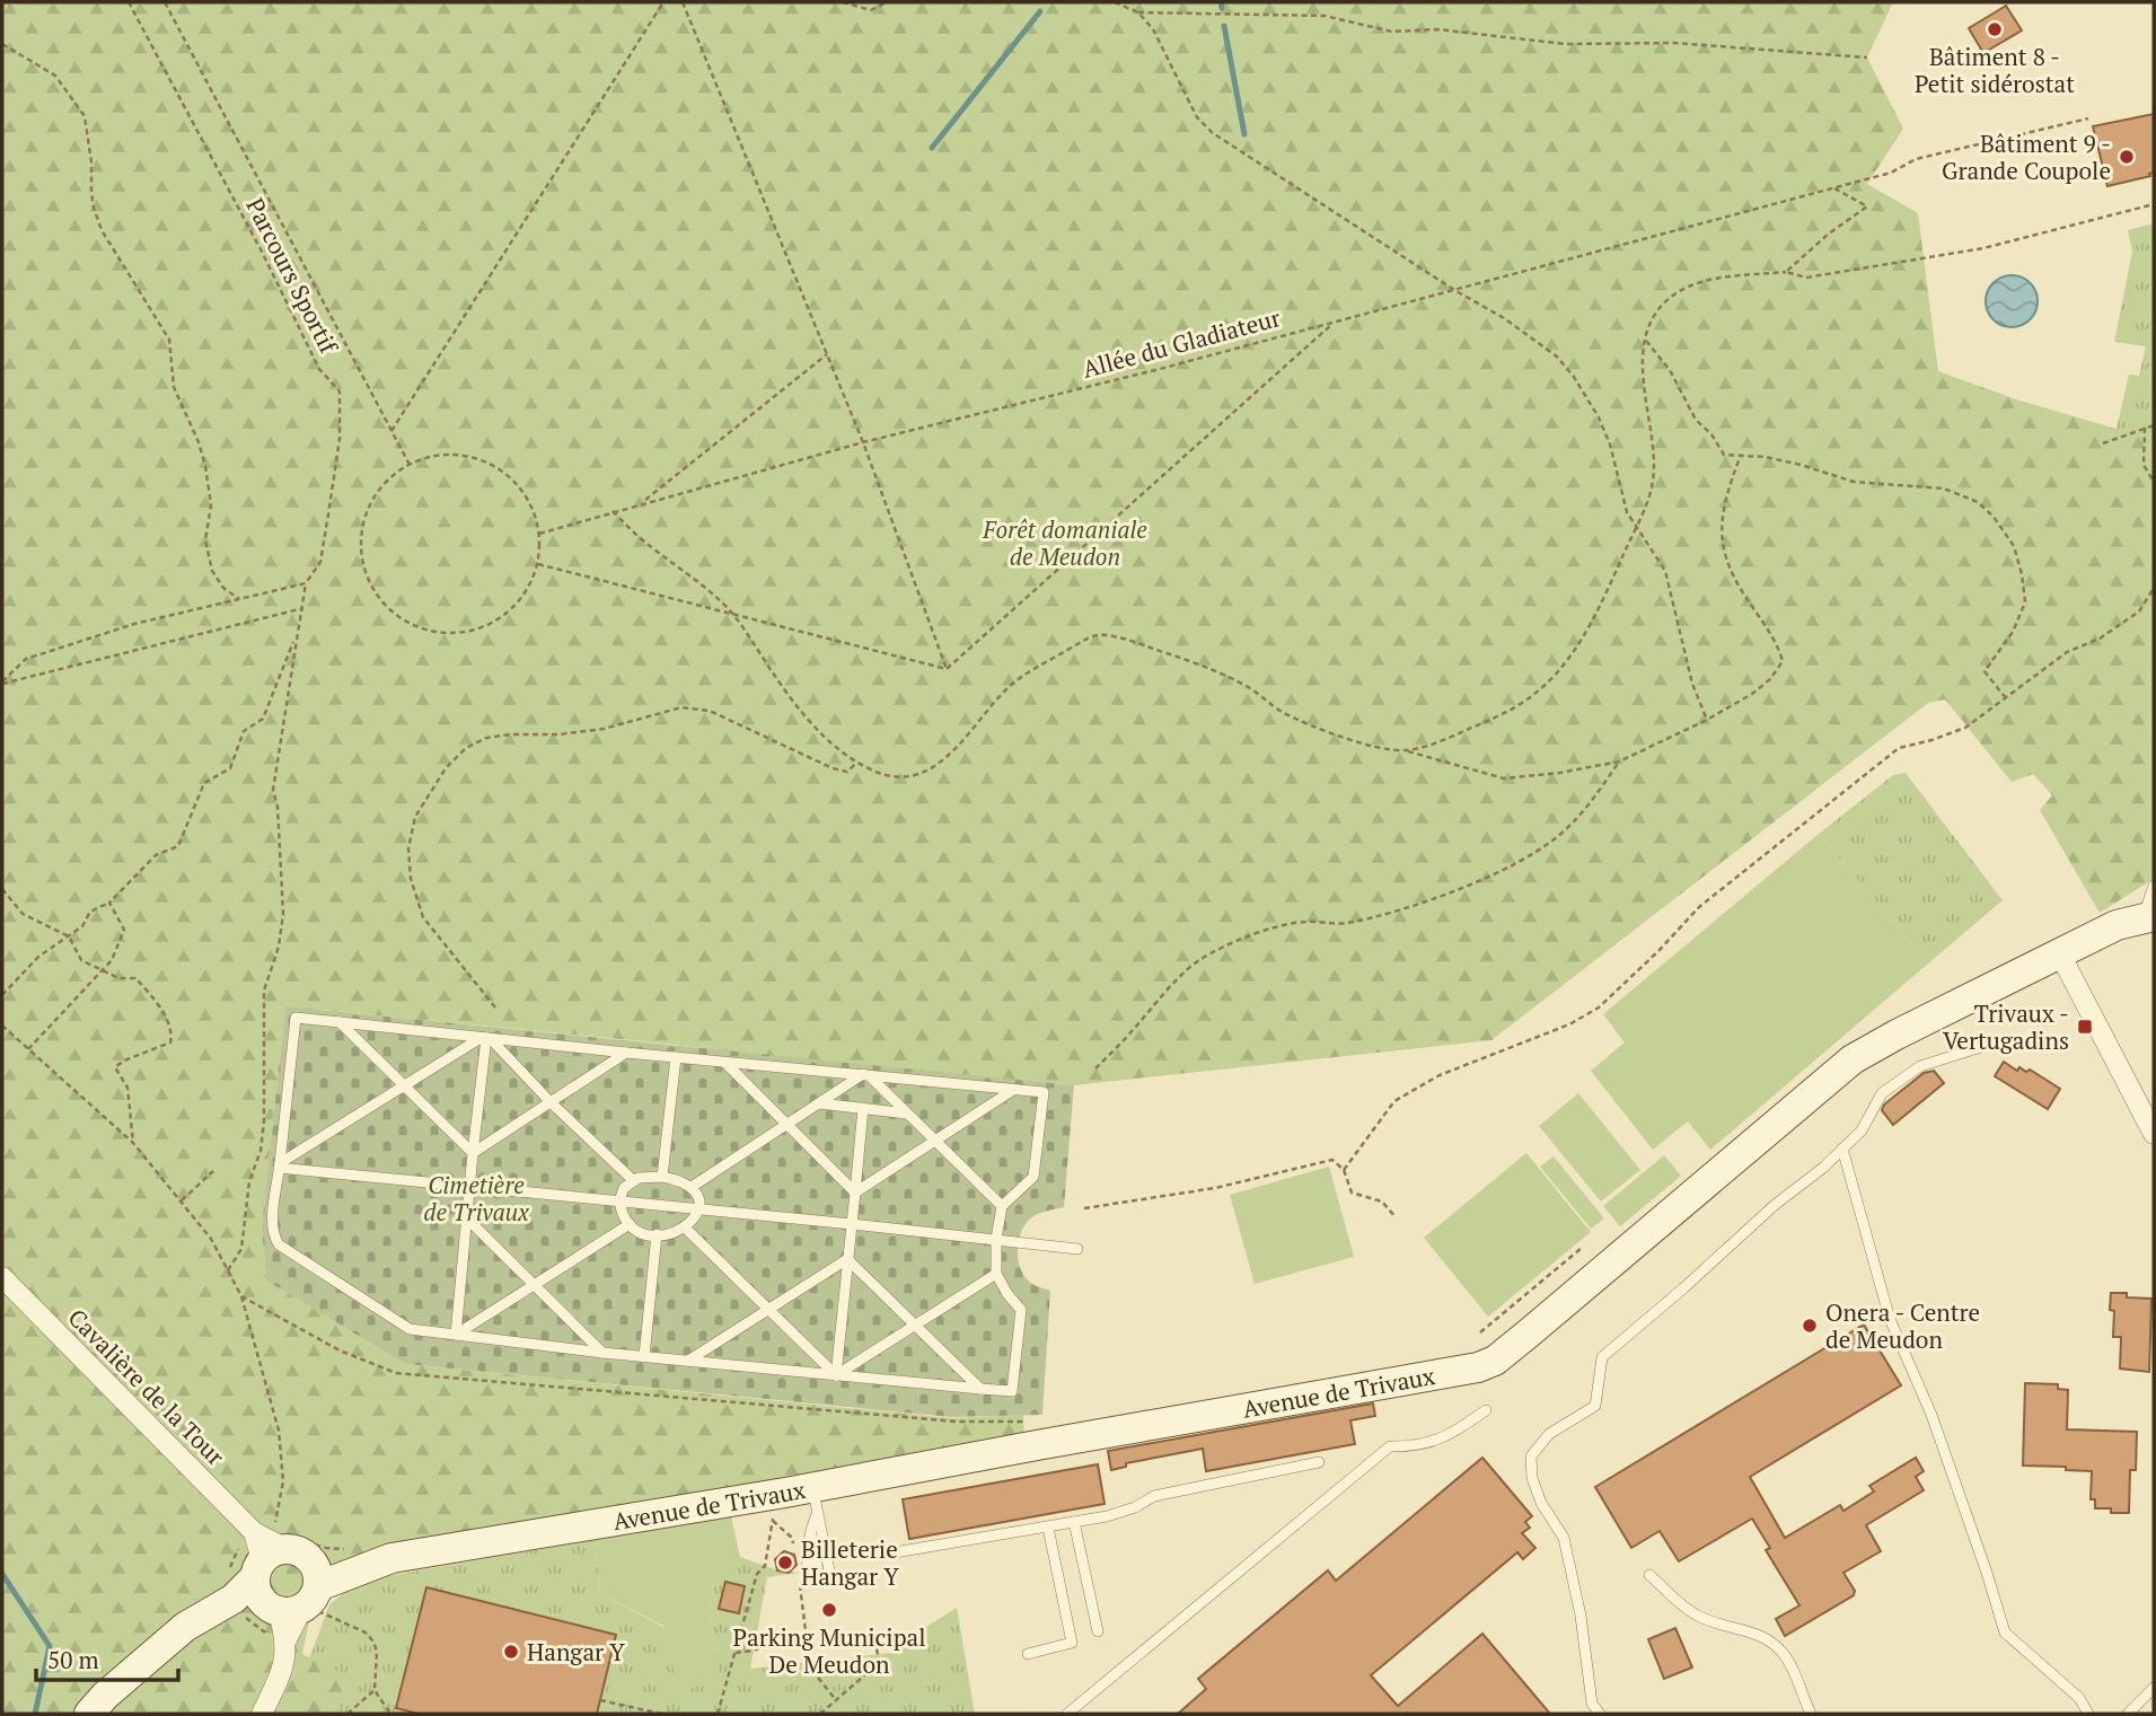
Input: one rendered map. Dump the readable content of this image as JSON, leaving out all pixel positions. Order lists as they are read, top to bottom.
{
  "streets": {
    "main road": ["Avenue de Trivaux"],
    "street": ["Cavalière de la Tour"],
    "path": ["Parcours Sportif", "Allée du Gladiateur"]
  },
  "crossings": [
    ["Cavalière de la Tour", "Avenue de Trivaux"]
  ],
  "parks": ["Forêt domaniale de Meudon", "Cimetière de Trivaux"],
  "places": {
    "other": [
      "Bâtiment 8 - Petit sidérostat",
      "Bâtiment 9 - Grande Coupole",
      "Onera - Centre de Meudon",
      "Billeterie Hangar Y",
      "Parking Municipal De Meudon",
      "Hangar Y"
    ],
    "transit": ["Trivaux - Vertugadins"]
  },
  "scale_bar": "50 m"
}
